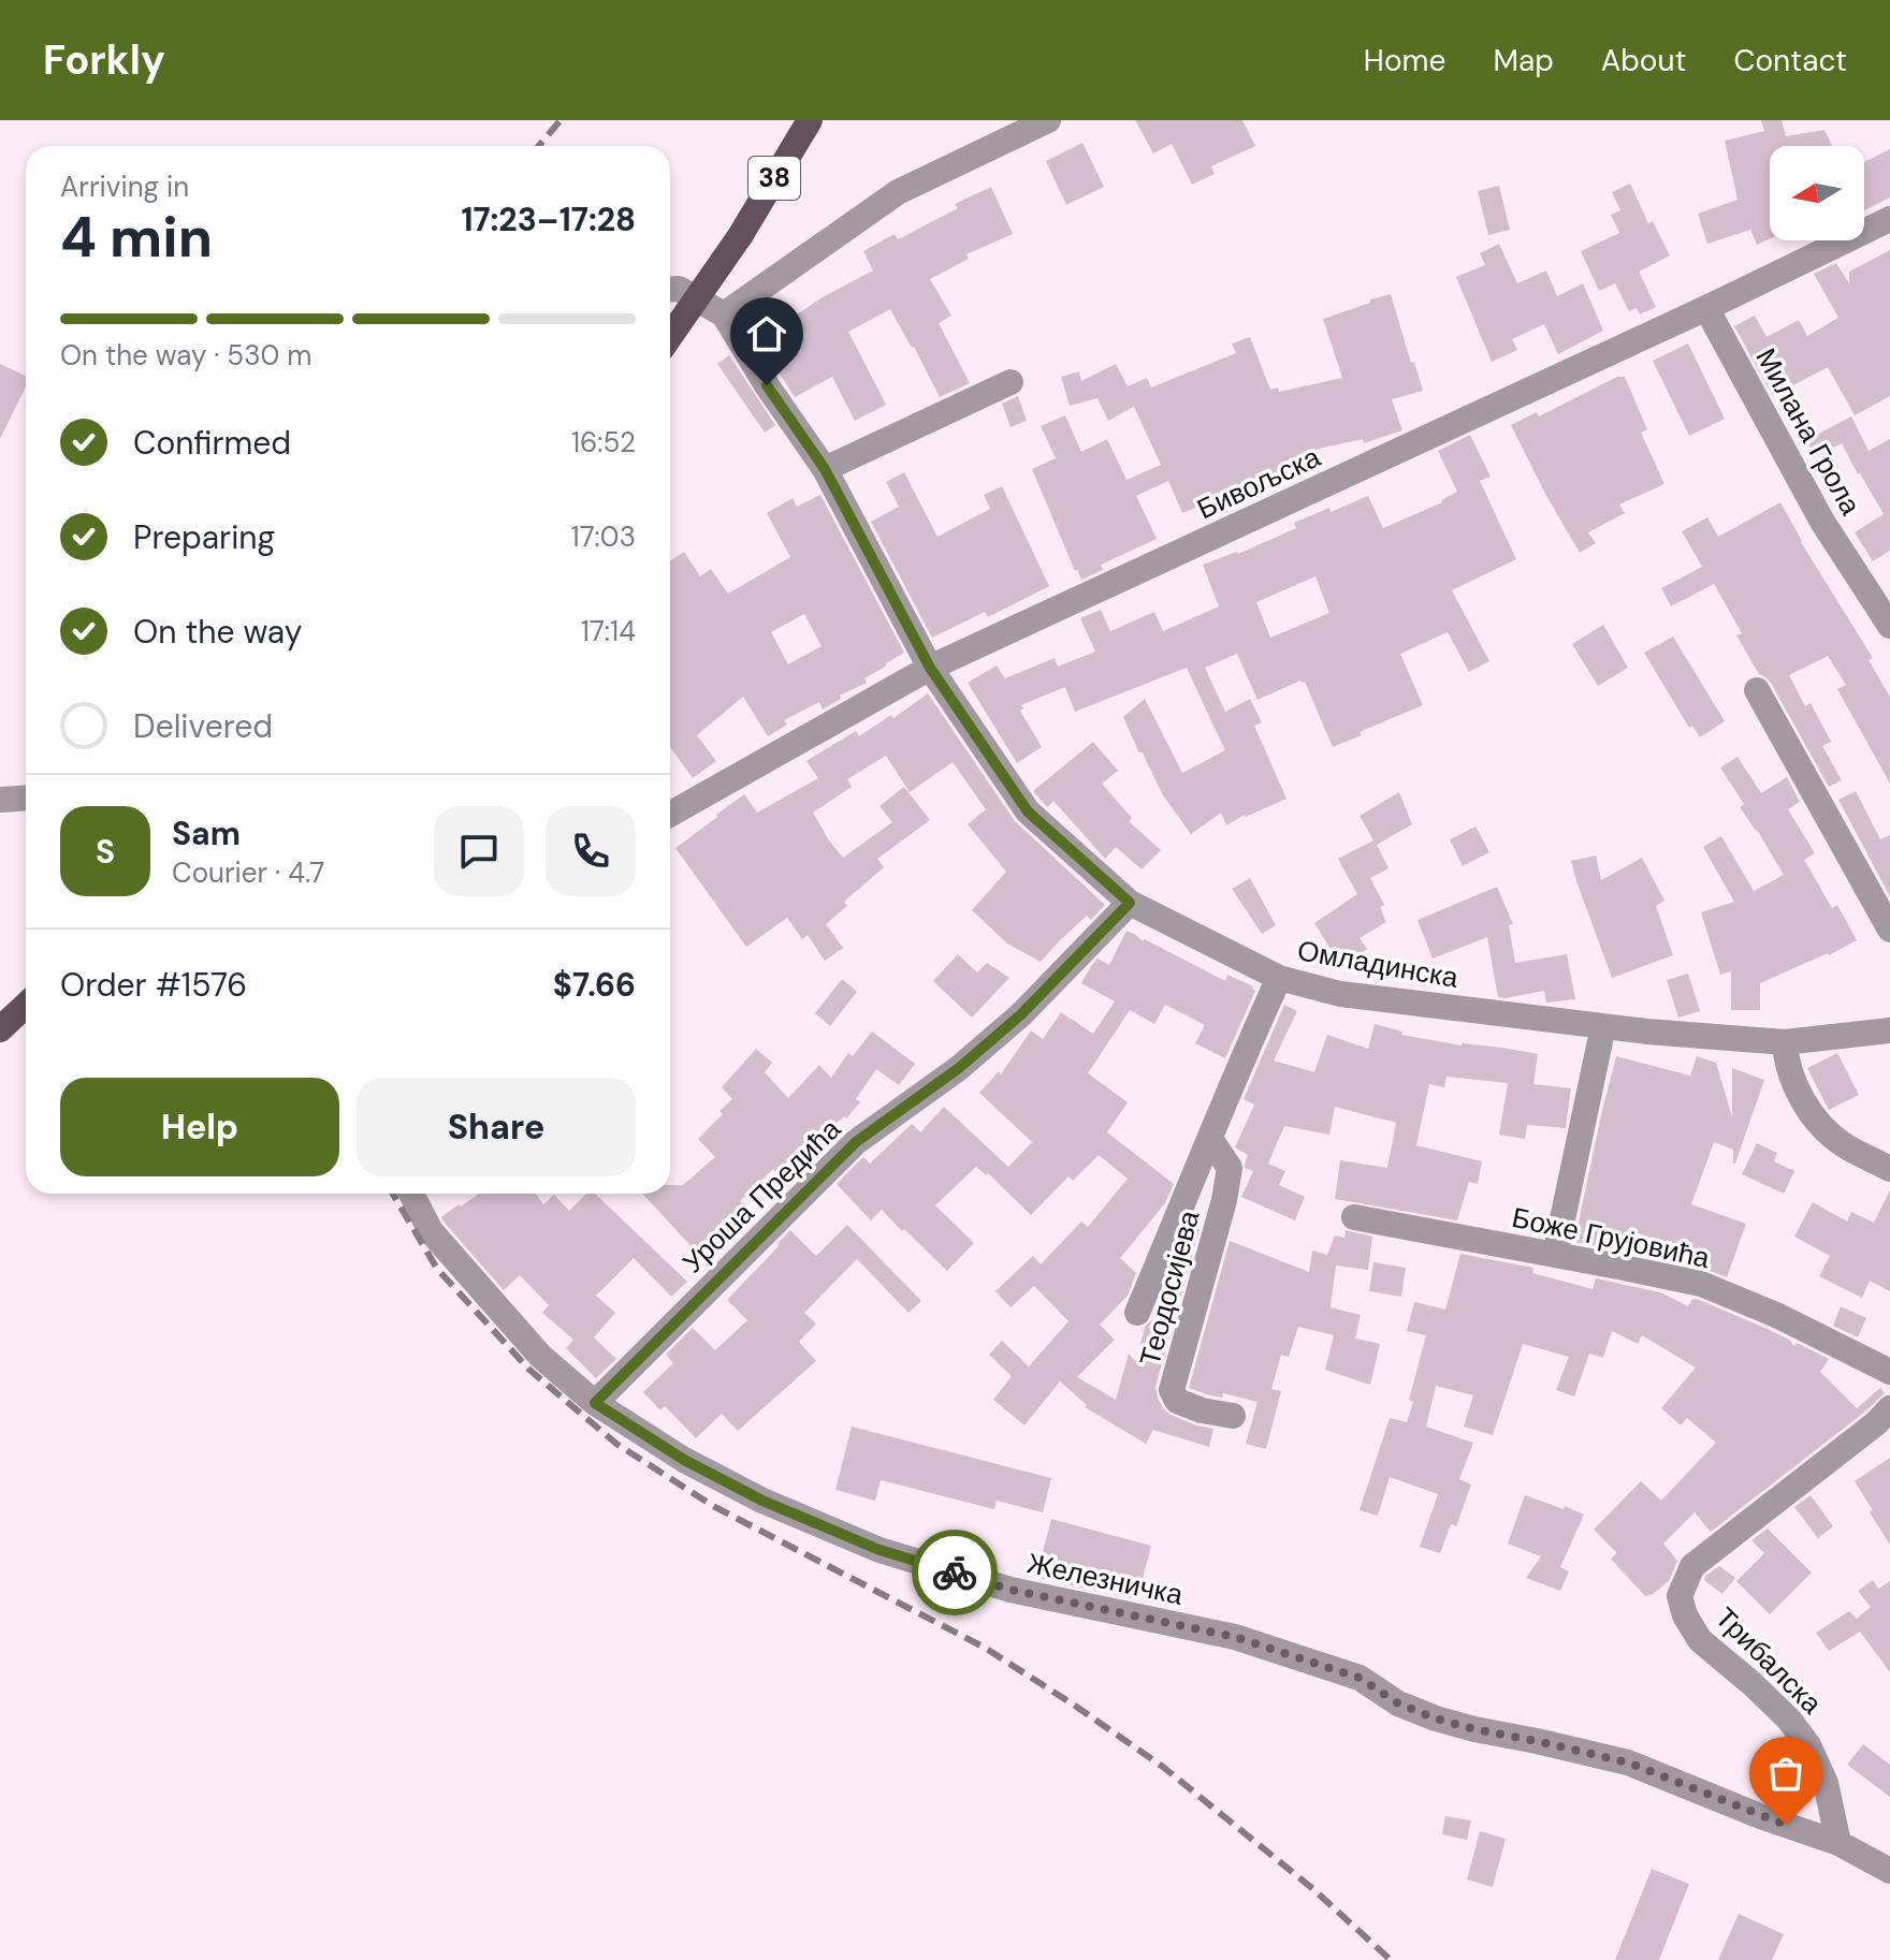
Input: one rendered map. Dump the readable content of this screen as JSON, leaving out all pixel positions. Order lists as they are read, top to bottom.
{
  "streets": {
    "main road": ["38"],
    "street": [
      "Милана Грола",
      "Бивољска",
      "Омладинска",
      "Уроша Предића",
      "Боже Грујовића",
      "Теодосијева",
      "Железничка",
      "Трибалска"
    ]
  },
  "crossings": [
    ["Милана Грола", "Бивољска"],
    ["Бивољска", "Омладинска"],
    ["Омладинска", "Уроша Предића"],
    ["Омладинска", "Теодосијева"],
    ["Уроша Предића", "Железничка"],
    ["Железничка", "Трибалска"]
  ],
  "north": "left",
  "page": {
    "header": "Forkly",
    "nav": [
      "Home",
      "Map",
      "About",
      "Contact"
    ],
    "heading": ["4 min", "Arriving in", "17:23–17:28"],
    "panel": [
      "Sam",
      "Courier · 4.7",
      "Order #1576",
      "$7.66"
    ],
    "bar": "On the way · 530 m",
    "list": [
      ["Confirmed", "16:52"],
      ["Preparing", "17:03"],
      ["On the way", "17:14"],
      "Delivered"
    ],
    "round": "S",
    "buttons": ["Help", "Share"]
  }
}
